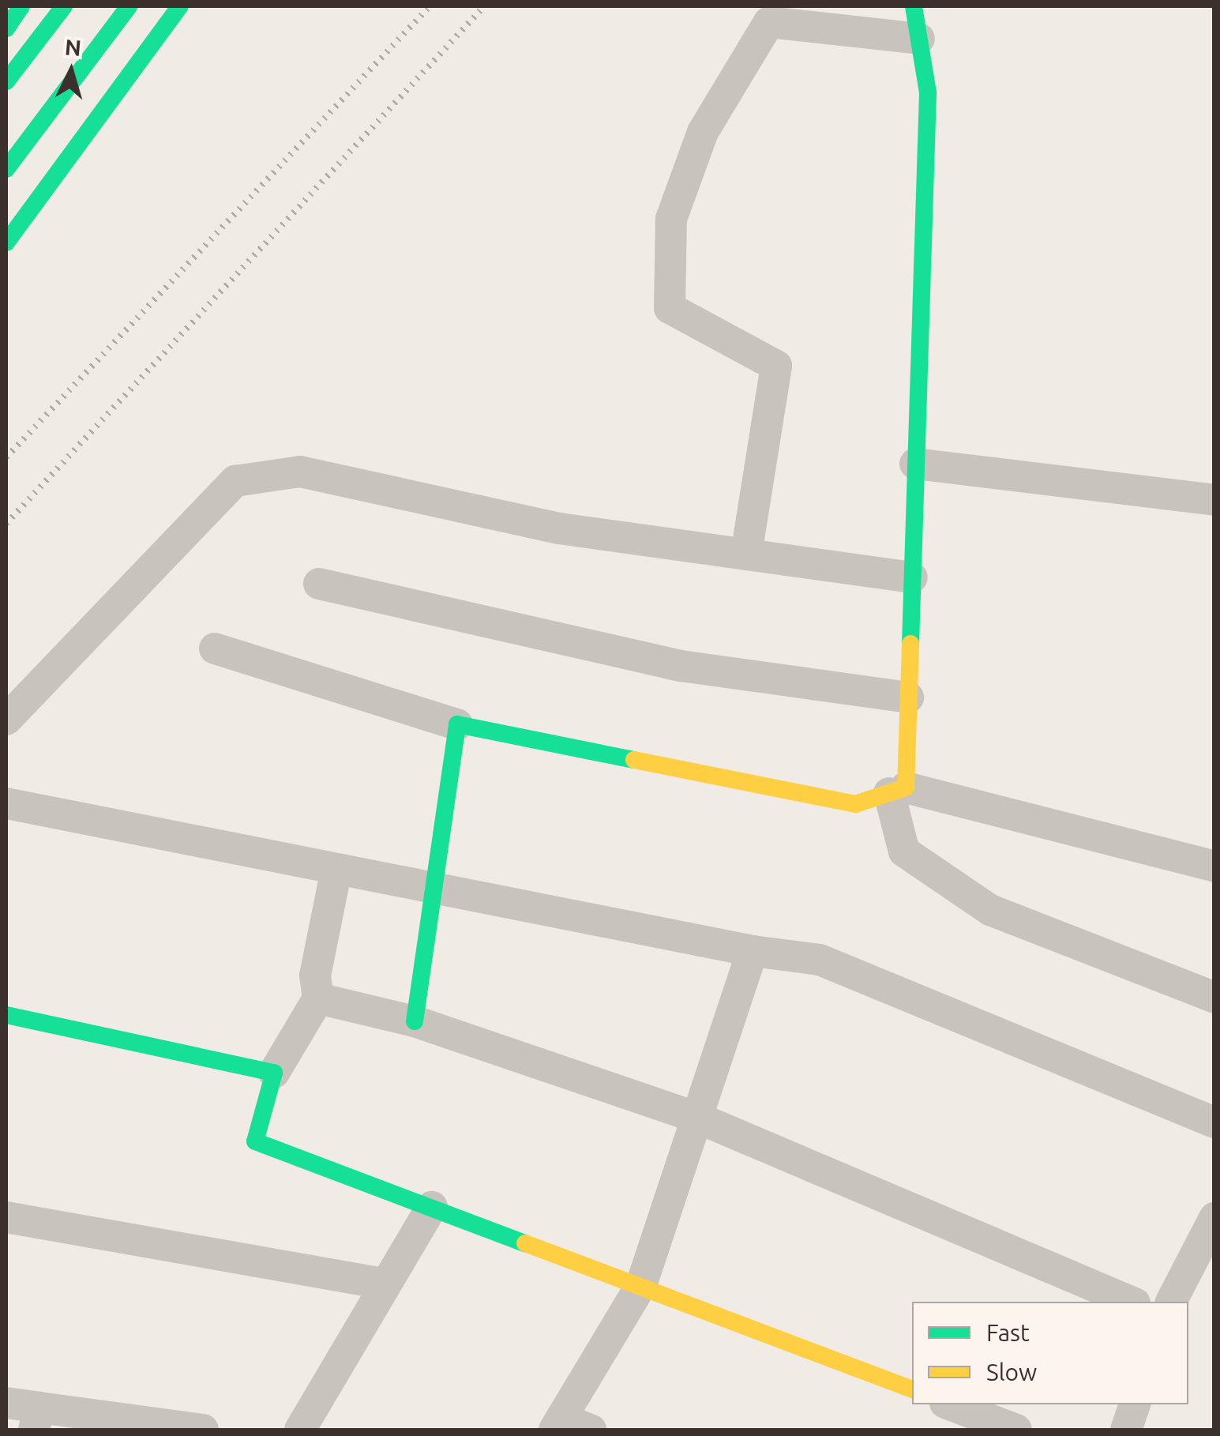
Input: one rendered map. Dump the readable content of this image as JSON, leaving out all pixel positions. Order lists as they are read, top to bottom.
{
  "legend": ["Fast", "Slow"],
  "north": "top"
}
